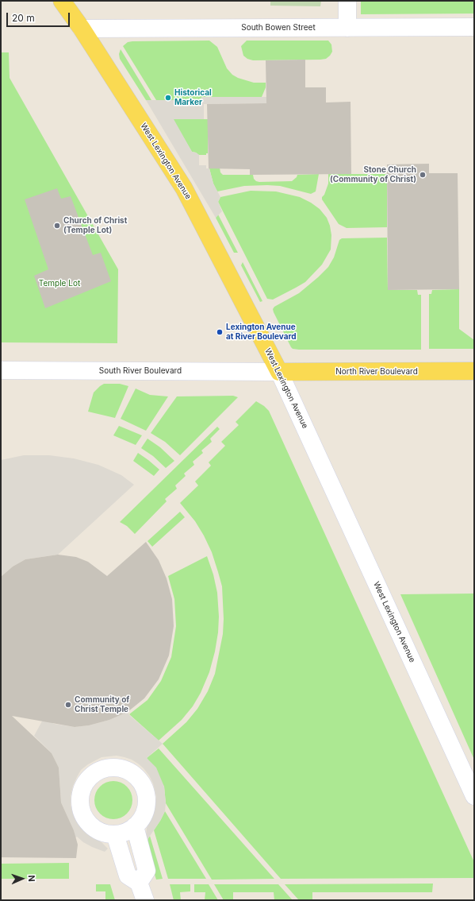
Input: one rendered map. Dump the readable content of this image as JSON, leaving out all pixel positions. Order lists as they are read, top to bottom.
{
  "streets": {
    "main road": ["West Lexington Avenue", "North River Boulevard"],
    "street": ["South Bowen Street", "South River Boulevard"]
  },
  "crossings": [
    ["South Bowen Street", "West Lexington Avenue"],
    ["West Lexington Avenue", "South River Boulevard"],
    ["West Lexington Avenue", "North River Boulevard"],
    ["South River Boulevard", "North River Boulevard"]
  ],
  "parks": ["Temple Lot"],
  "places": [
    "Historical Marker",
    "Stone Church (Community of Christ)",
    "Church of Christ (Temple Lot)",
    "Lexington Avenue at River Boulevard",
    "Community of Christ Temple"
  ],
  "scale_bar": "20 m",
  "north": "right"
}
